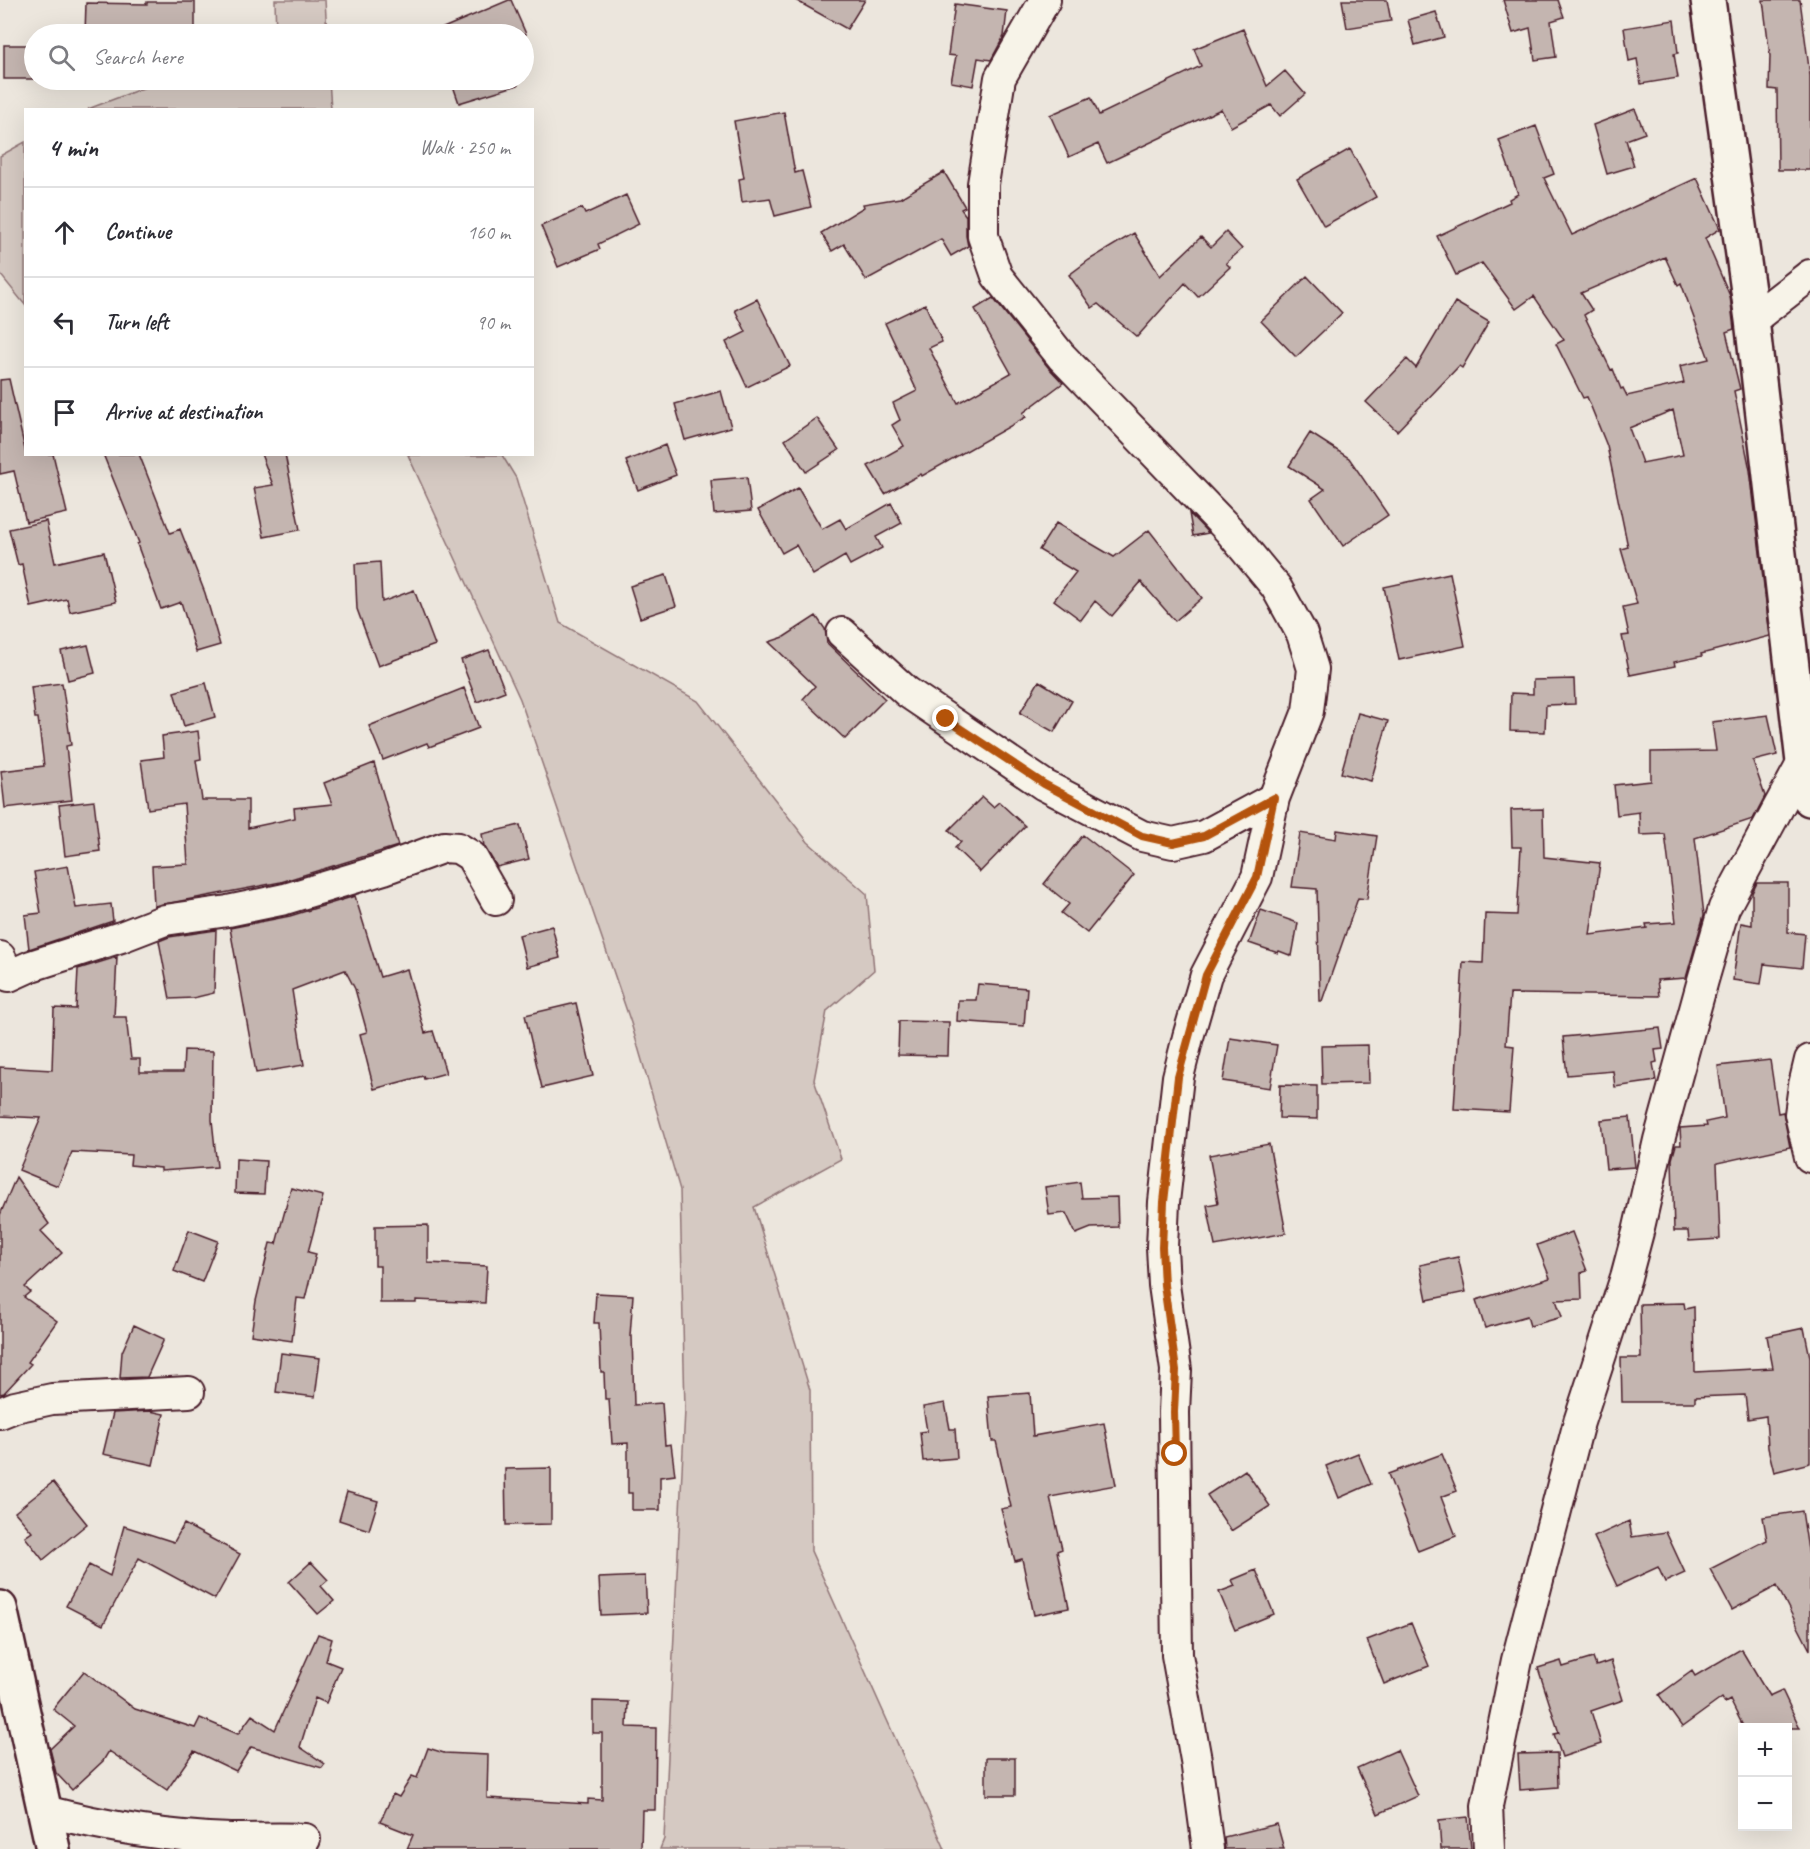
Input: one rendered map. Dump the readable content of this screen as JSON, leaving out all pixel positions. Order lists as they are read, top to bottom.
{
  "page": {
    "search": "Search here",
    "heading": ["4 min", "Walk · 250 m"],
    "list": [
      ["Continue", "160 m"],
      ["Turn left", "90 m"],
      "Arrive at destination"
    ],
    "map_buttons": ["+", "−"]
  }
}
